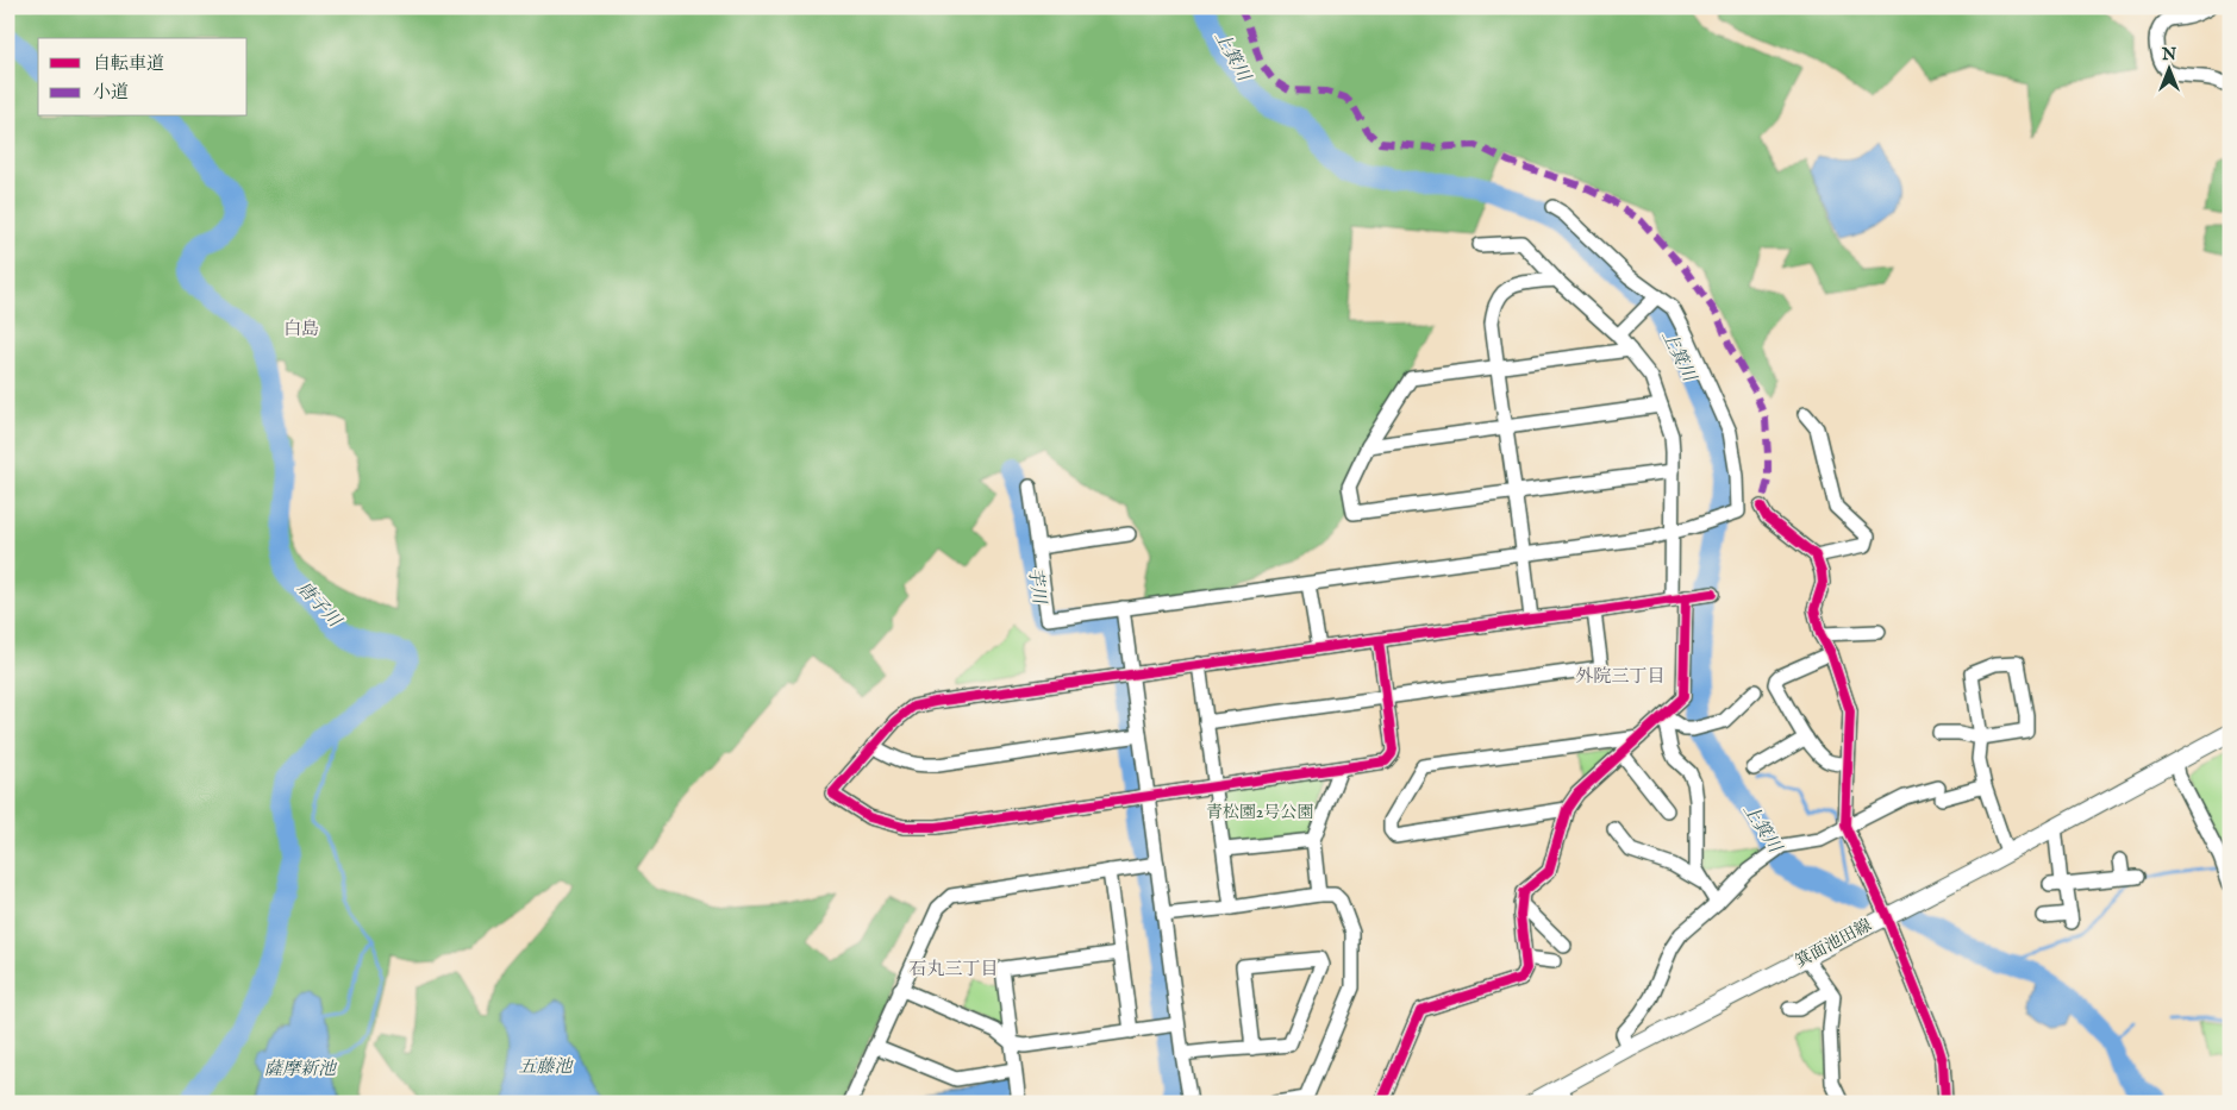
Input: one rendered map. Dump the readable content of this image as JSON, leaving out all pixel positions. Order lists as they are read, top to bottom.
{
  "streets": {
    "main road": ["箕面池田線"]
  },
  "districts": ["白島", "外院三丁目", "石丸三丁目"],
  "water": [
    "上箕川",
    "芋川",
    "唐子川",
    "五藤池",
    "薩摩新池"
  ],
  "parks": ["青松園2号公園"],
  "legend": ["自転車道", "小道"],
  "north": "top"
}
